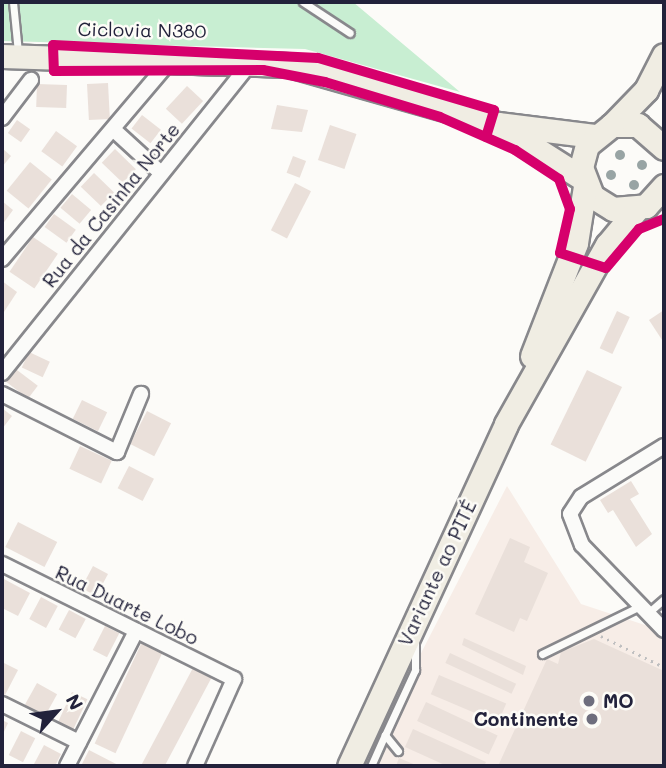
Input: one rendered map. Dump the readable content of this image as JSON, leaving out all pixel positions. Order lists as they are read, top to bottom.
{
  "streets": {
    "main road": ["Variante ao PITÉ"],
    "street": ["Rua da Casinha Norte", "Rua Duarte Lobo"],
    "cycle path": ["Ciclovia N380"]
  },
  "places": ["MO", "Continente"],
  "north": "top right"
}
